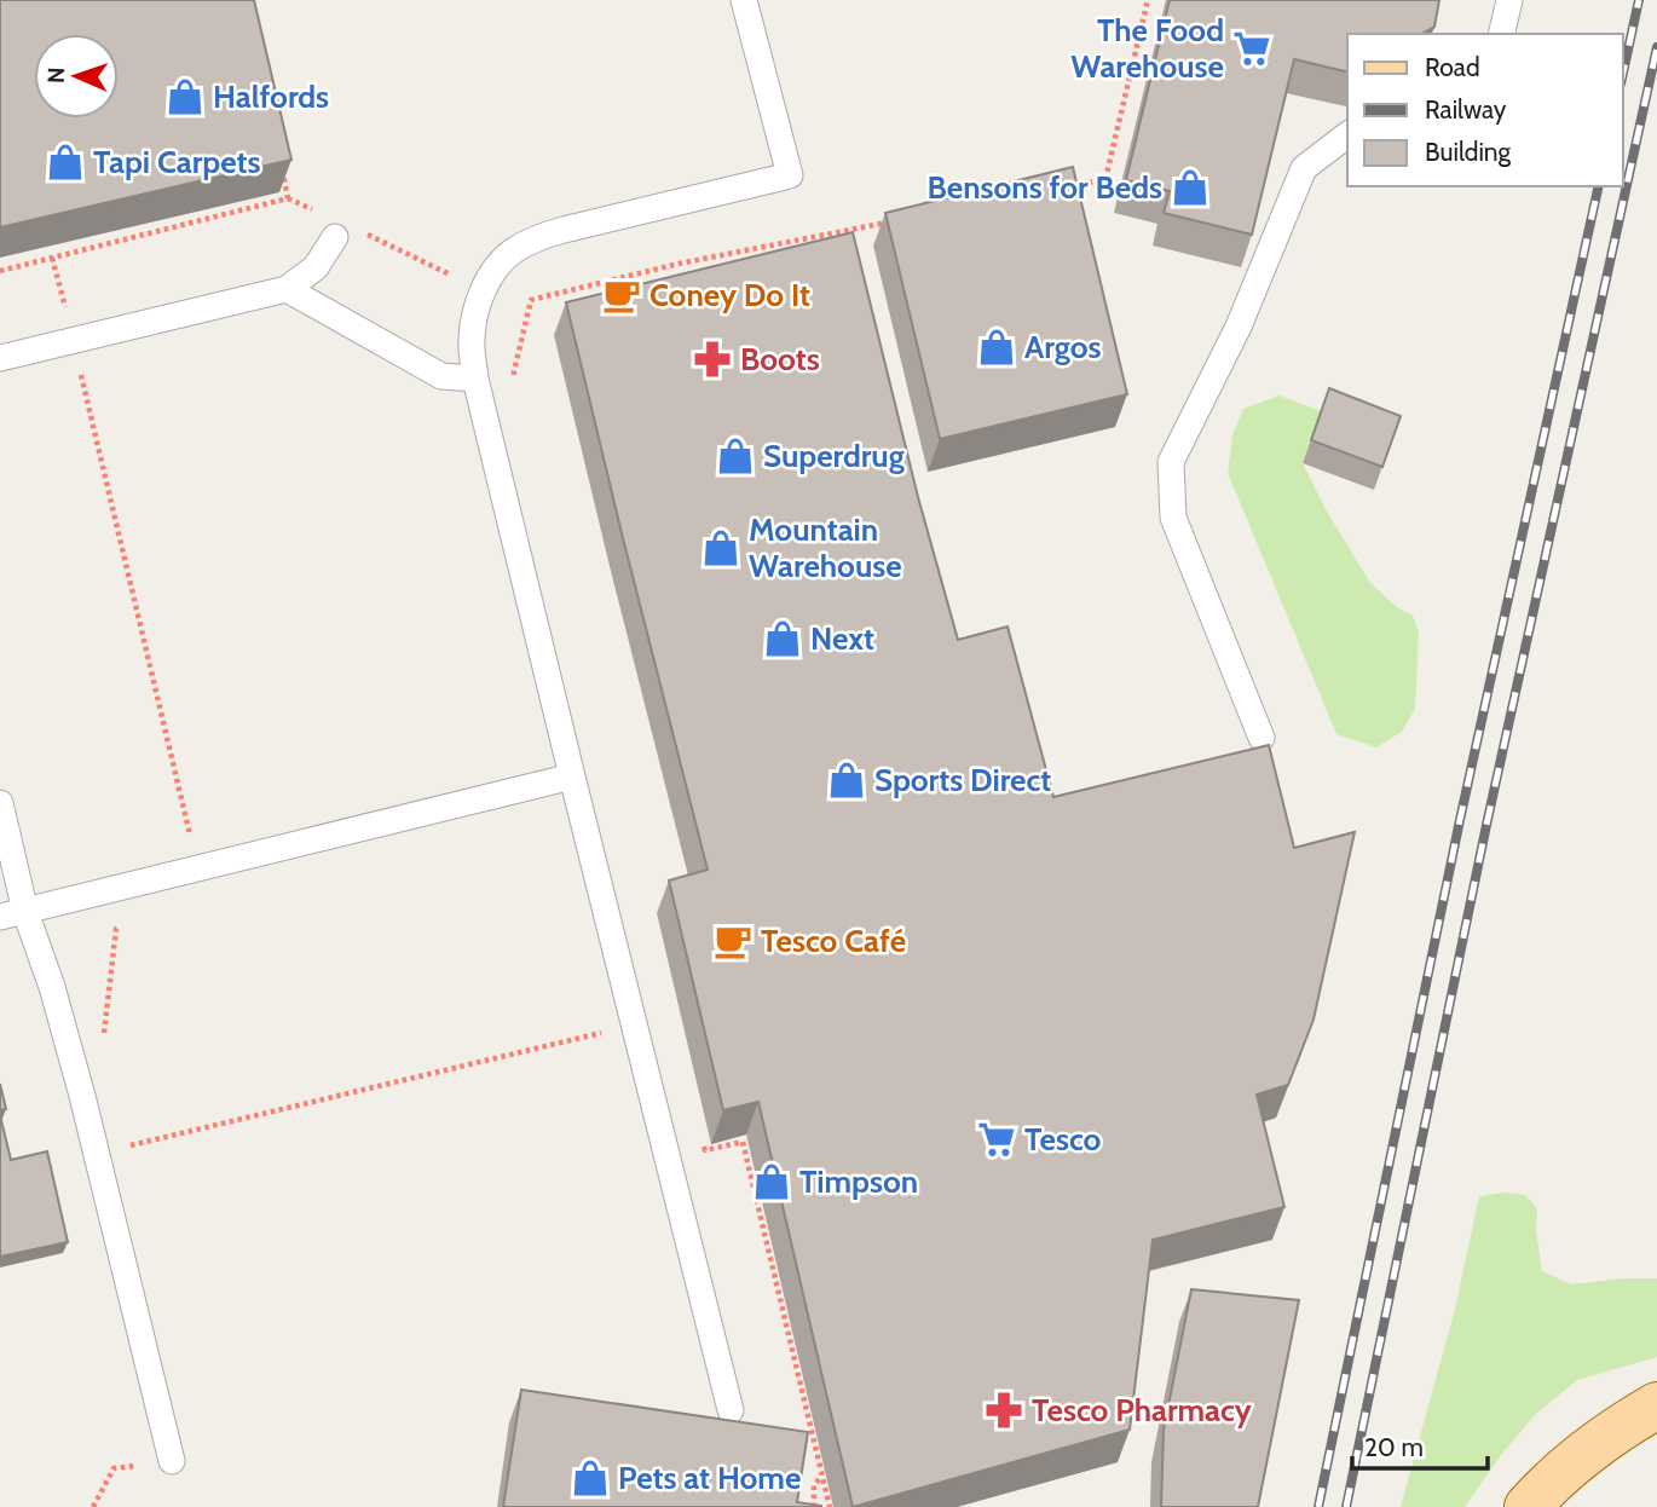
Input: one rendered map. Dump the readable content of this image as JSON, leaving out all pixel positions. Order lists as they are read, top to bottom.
{
  "places": {
    "supermarket": ["The Food Warehouse", "Tesco"],
    "shop": [
      "Halfords",
      "Tapi Carpets",
      "Bensons for Beds",
      "Argos",
      "Superdrug",
      "Mountain Warehouse",
      "Next",
      "Sports Direct",
      "Timpson",
      "Pets at Home"
    ],
    "cafe": ["Coney Do It", "Tesco Café"],
    "pharmacy": ["Boots", "Tesco Pharmacy"]
  },
  "legend": ["Road", "Railway", "Building"],
  "scale_bar": "20 m",
  "north": "left"
}
